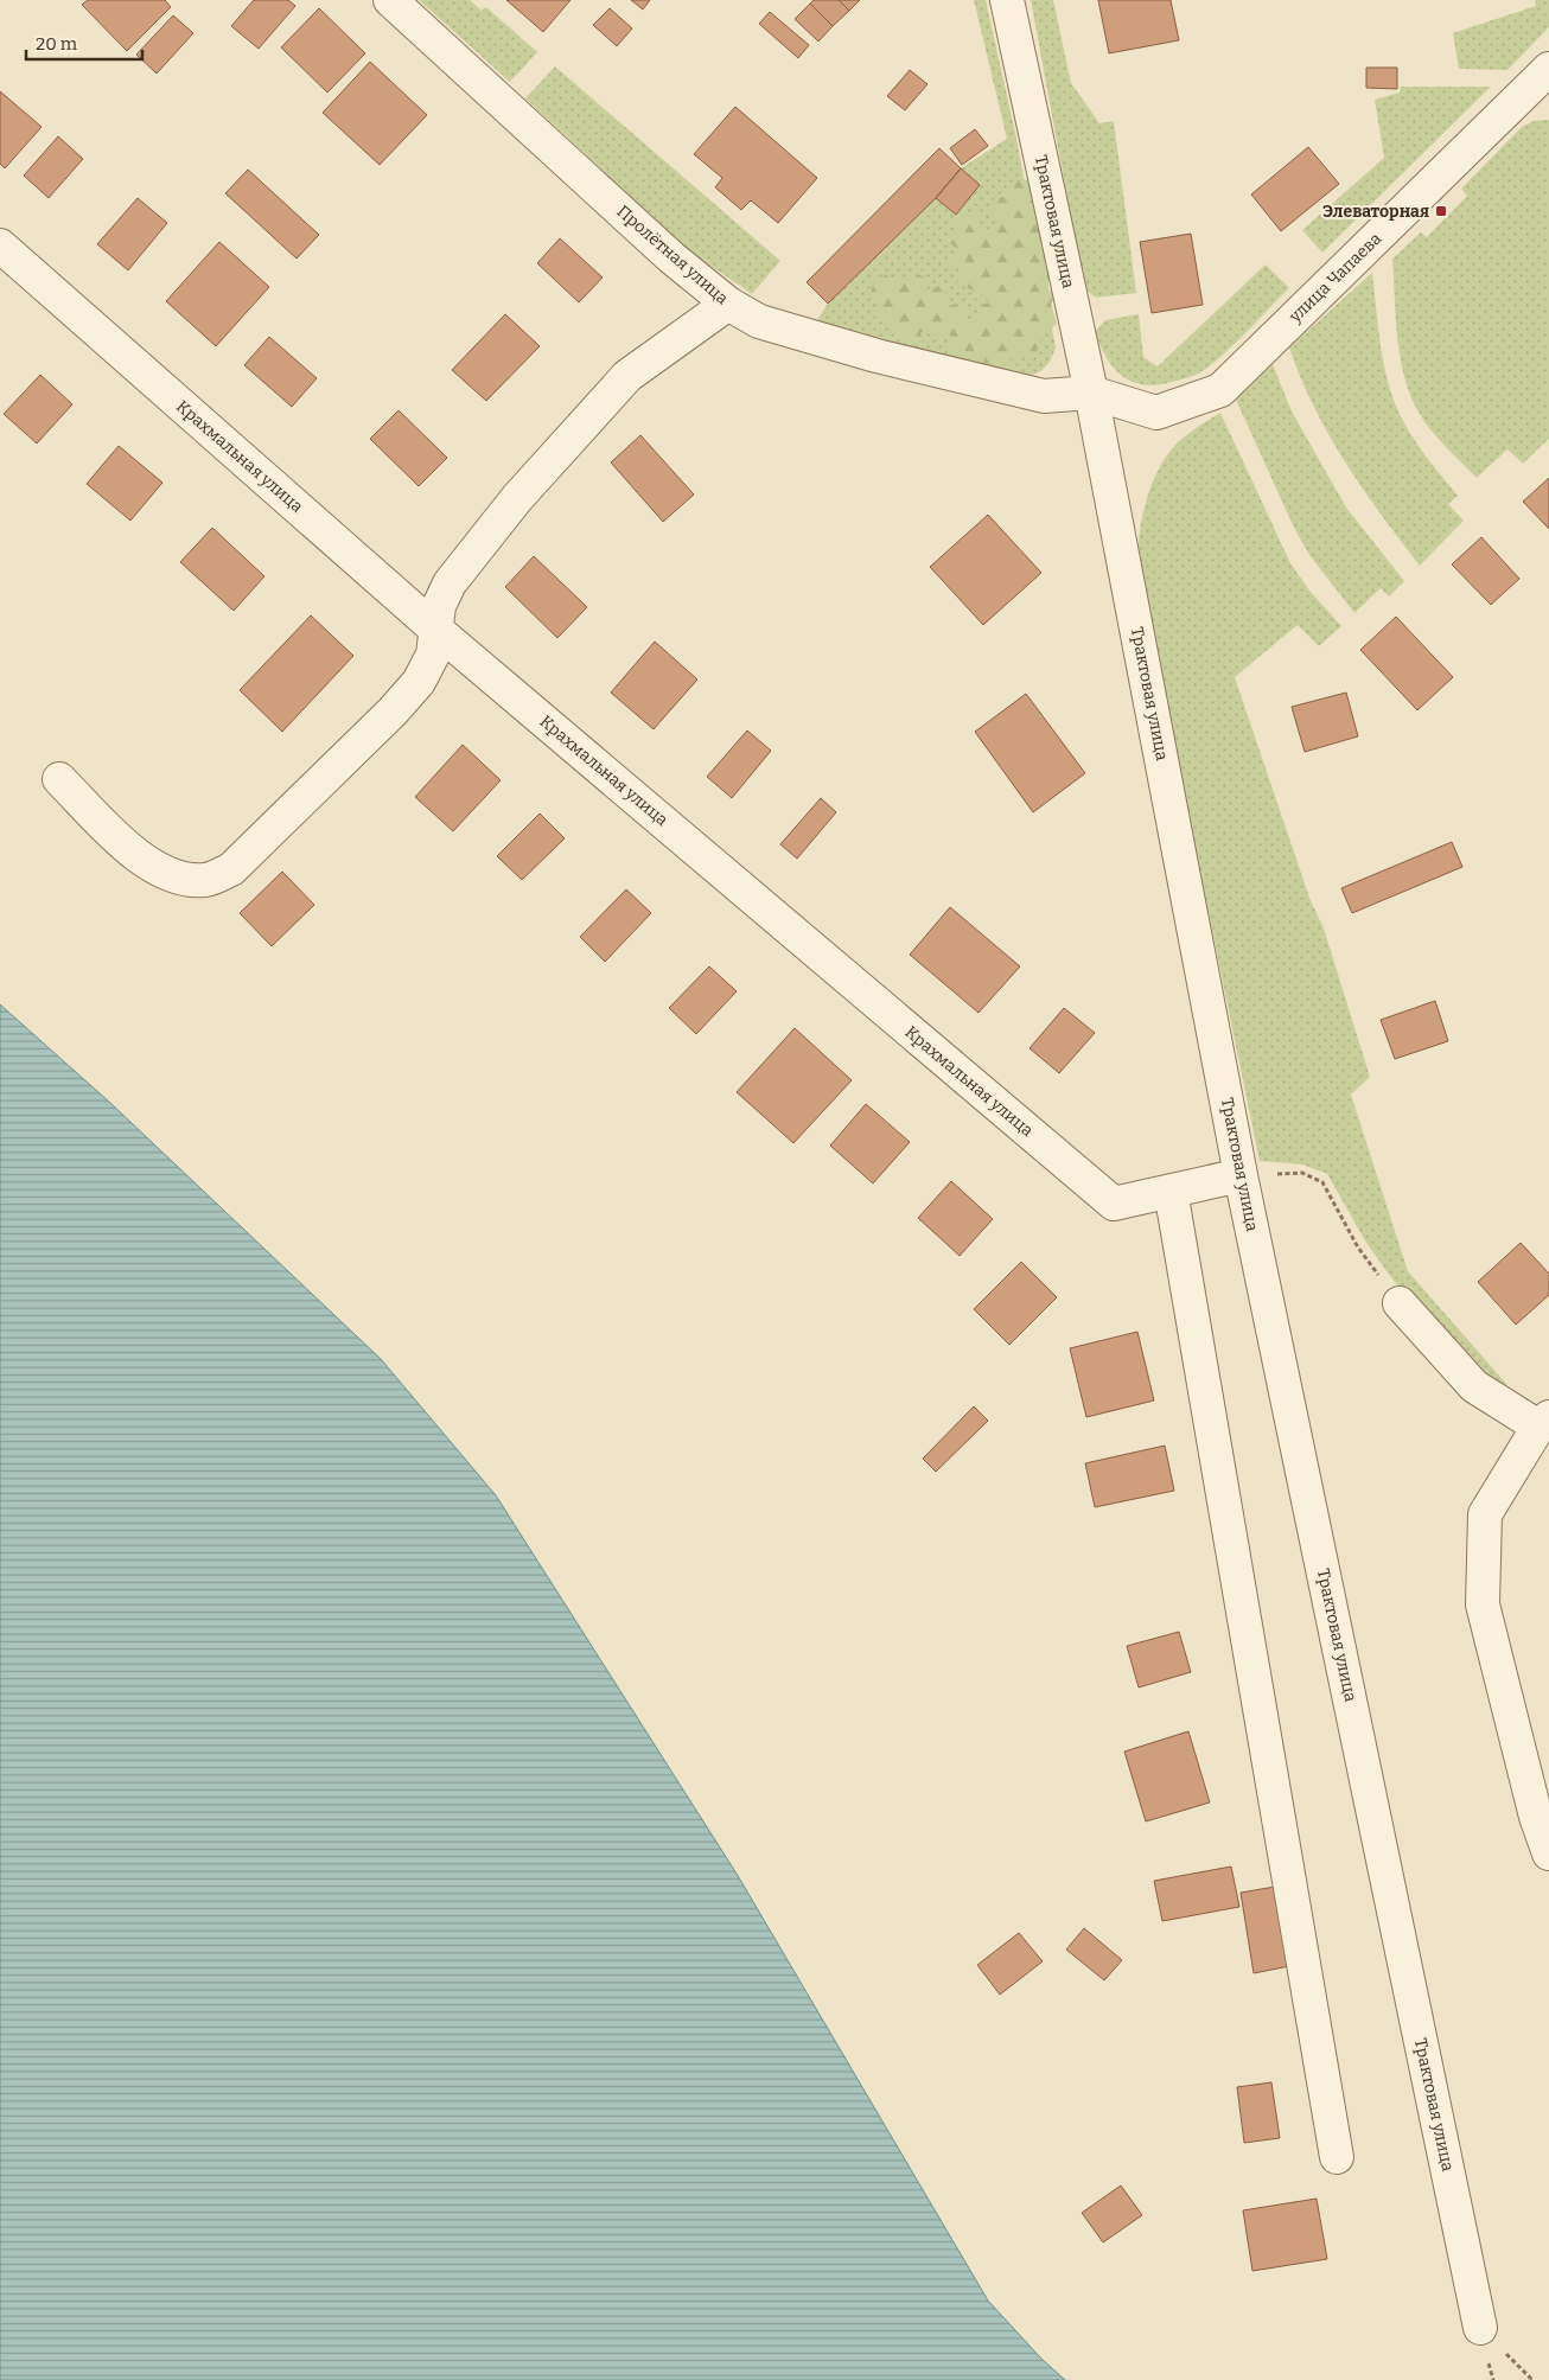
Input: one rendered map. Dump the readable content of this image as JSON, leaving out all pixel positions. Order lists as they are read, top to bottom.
{
  "streets": {
    "street": [
      "Трактовая улица",
      "Пролётная улица",
      "улица Чапаева",
      "Крахмальная улица"
    ]
  },
  "crossings": [
    ["Трактовая улица", "Пролётная улица"],
    ["Трактовая улица", "улица Чапаева"],
    ["Трактовая улица", "Крахмальная улица"],
    ["Пролётная улица", "улица Чапаева"]
  ],
  "places": {
    "transit": ["Элеваторная"]
  },
  "scale_bar": "20 m"
}
